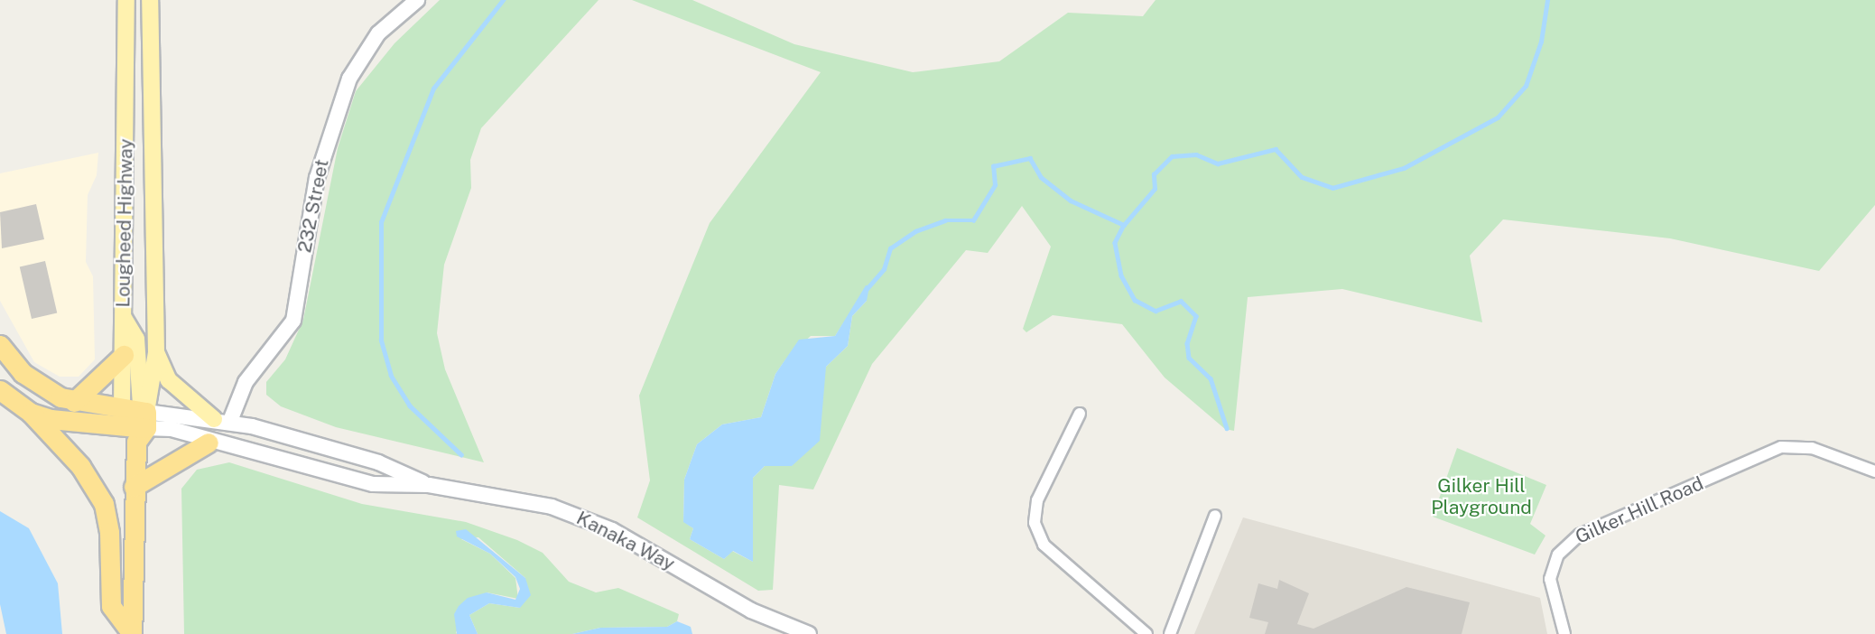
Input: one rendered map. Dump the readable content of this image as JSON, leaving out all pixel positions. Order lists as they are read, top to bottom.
{
  "streets": {
    "highway": ["Lougheed Highway"],
    "main road": ["232 Street", "Kanaka Way"],
    "street": ["Gilker Hill Road"]
  },
  "crossings": [
    ["232 Street", "Kanaka Way"],
    ["Lougheed Highway", "Kanaka Way"]
  ],
  "parks": ["Gilker Hill Playground"]
}
